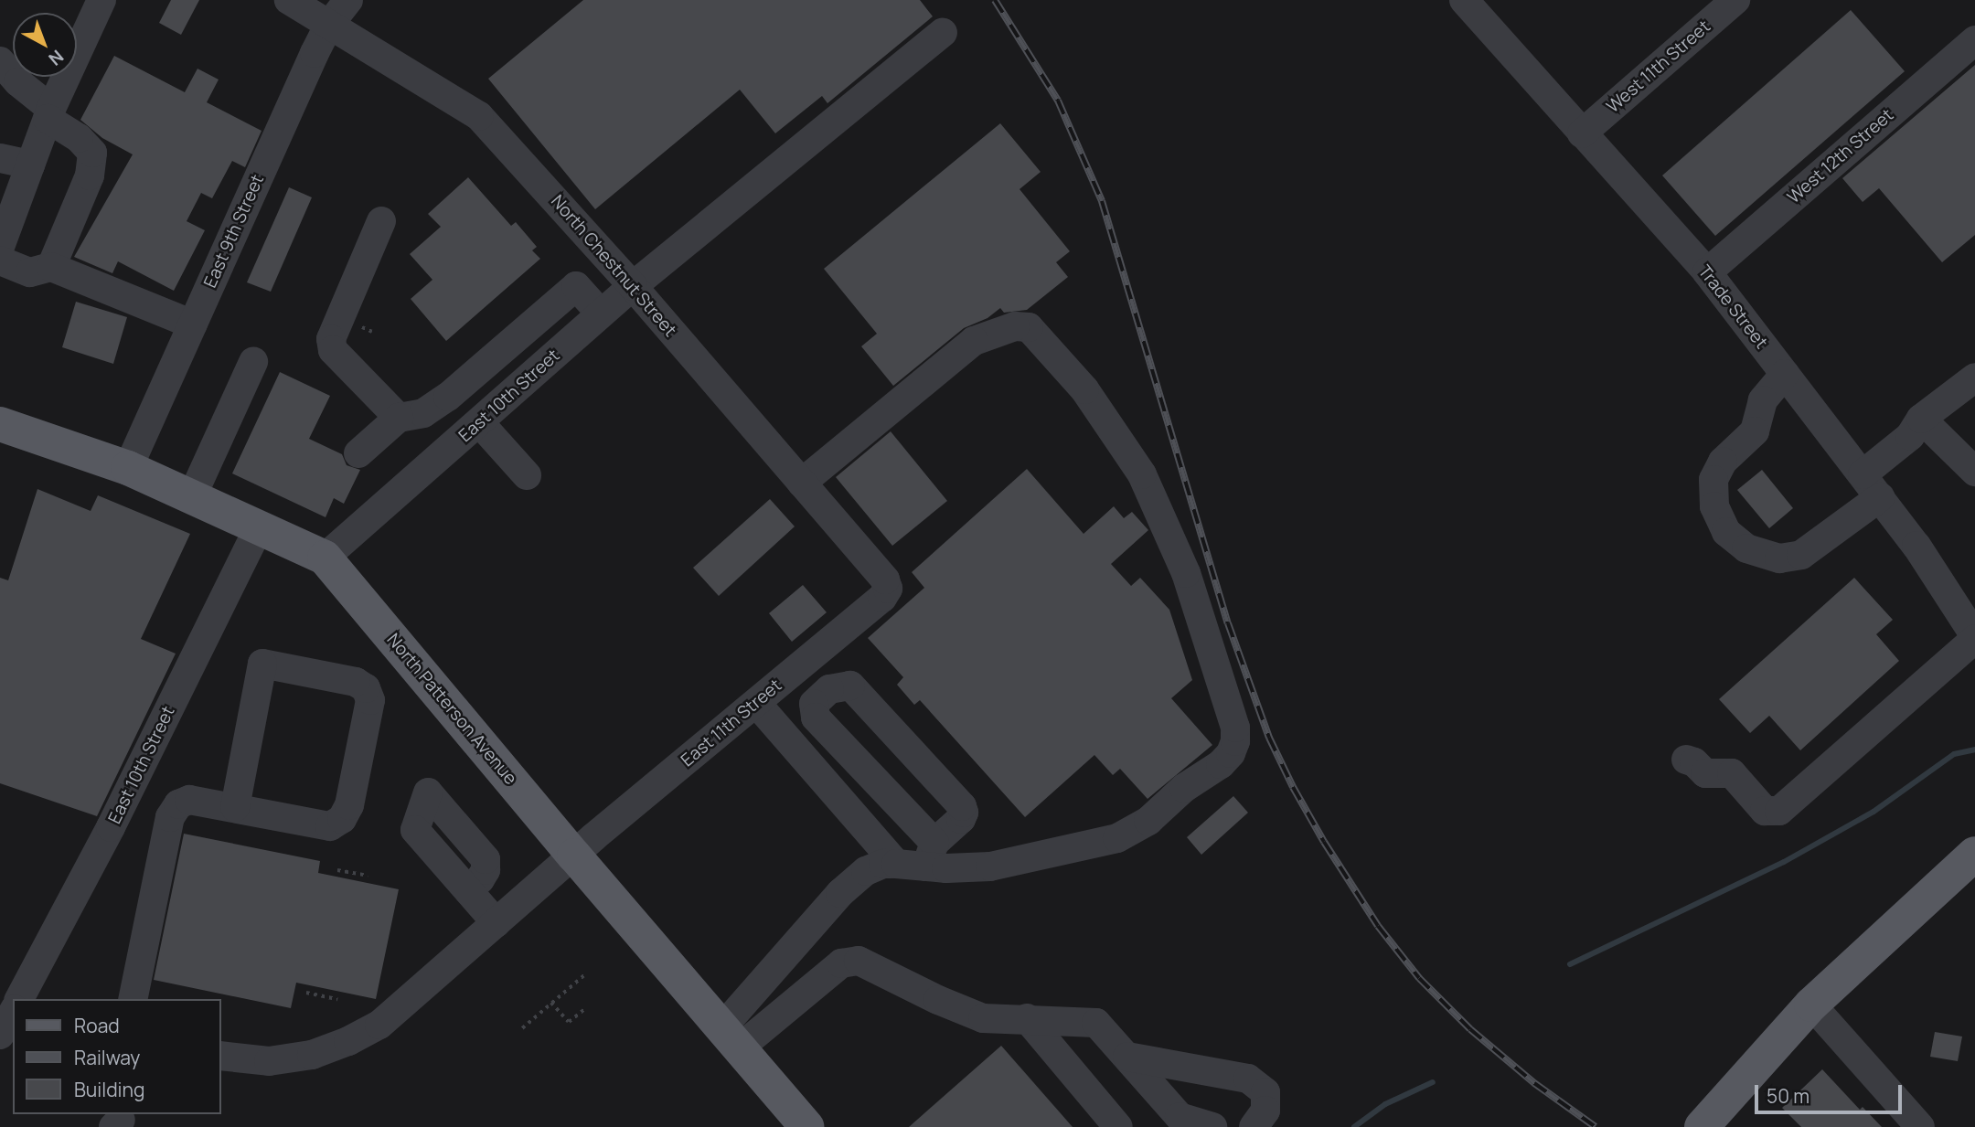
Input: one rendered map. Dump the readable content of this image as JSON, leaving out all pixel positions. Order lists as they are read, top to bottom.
{
  "streets": {
    "main road": ["North Patterson Avenue"],
    "street": [
      "West 11th Street",
      "West 12th Street",
      "East 9th Street",
      "North Chestnut Street",
      "Trade Street",
      "East 10th Street",
      "East 11th Street"
    ]
  },
  "crossings": [
    ["West 11th Street", "Trade Street"],
    ["West 12th Street", "Trade Street"],
    ["East 9th Street", "North Chestnut Street"],
    ["East 9th Street", "North Patterson Avenue"],
    ["North Chestnut Street", "East 10th Street"],
    ["North Chestnut Street", "East 11th Street"],
    ["East 10th Street", "North Patterson Avenue"],
    ["North Patterson Avenue", "East 11th Street"]
  ],
  "legend": ["Road", "Railway", "Building"],
  "scale_bar": "50 m",
  "north": "bottom right"
}
